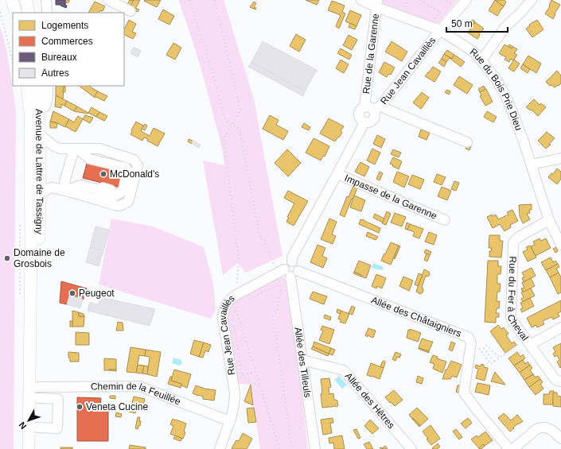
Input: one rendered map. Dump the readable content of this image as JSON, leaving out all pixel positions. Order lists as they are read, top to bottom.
{
  "streets": {
    "main road": ["Avenue de Lattre de Tassigny"],
    "street": [
      "Rue de la Garenne",
      "Rue Jean Cavaillès",
      "Rue du Bois Prie Dieu",
      "Impasse de la Garenne",
      "Rue du Fer à Cheval",
      "Allée des Châtaigniers",
      "Allée des Tilleuls",
      "Chemin de la Feuillée",
      "Allée des Hêtres"
    ]
  },
  "crossings": [
    ["Rue de la Garenne", "Rue Jean Cavaillès"],
    ["Rue de la Garenne", "Rue du Bois Prie Dieu"],
    ["Rue Jean Cavaillès", "Rue du Bois Prie Dieu"],
    ["Rue Jean Cavaillès", "Allée des Châtaigniers"],
    ["Rue Jean Cavaillès", "Allée des Tilleuls"],
    ["Rue Jean Cavaillès", "Chemin de la Feuillée"],
    ["Rue du Bois Prie Dieu", "Rue du Fer à Cheval"],
    ["Avenue de Lattre de Tassigny", "Chemin de la Feuillée"],
    ["Allée des Châtaigniers", "Allée des Tilleuls"],
    ["Allée des Tilleuls", "Allée des Hêtres"]
  ],
  "places": [
    "McDonald's",
    "Domaine de Grosbois",
    "Peugeot",
    "Veneta Cucine"
  ],
  "legend": [
    "Logements",
    "Commerces",
    "Bureaux",
    "Autres"
  ],
  "scale_bar": "50 m",
  "north": "bottom left"
}
